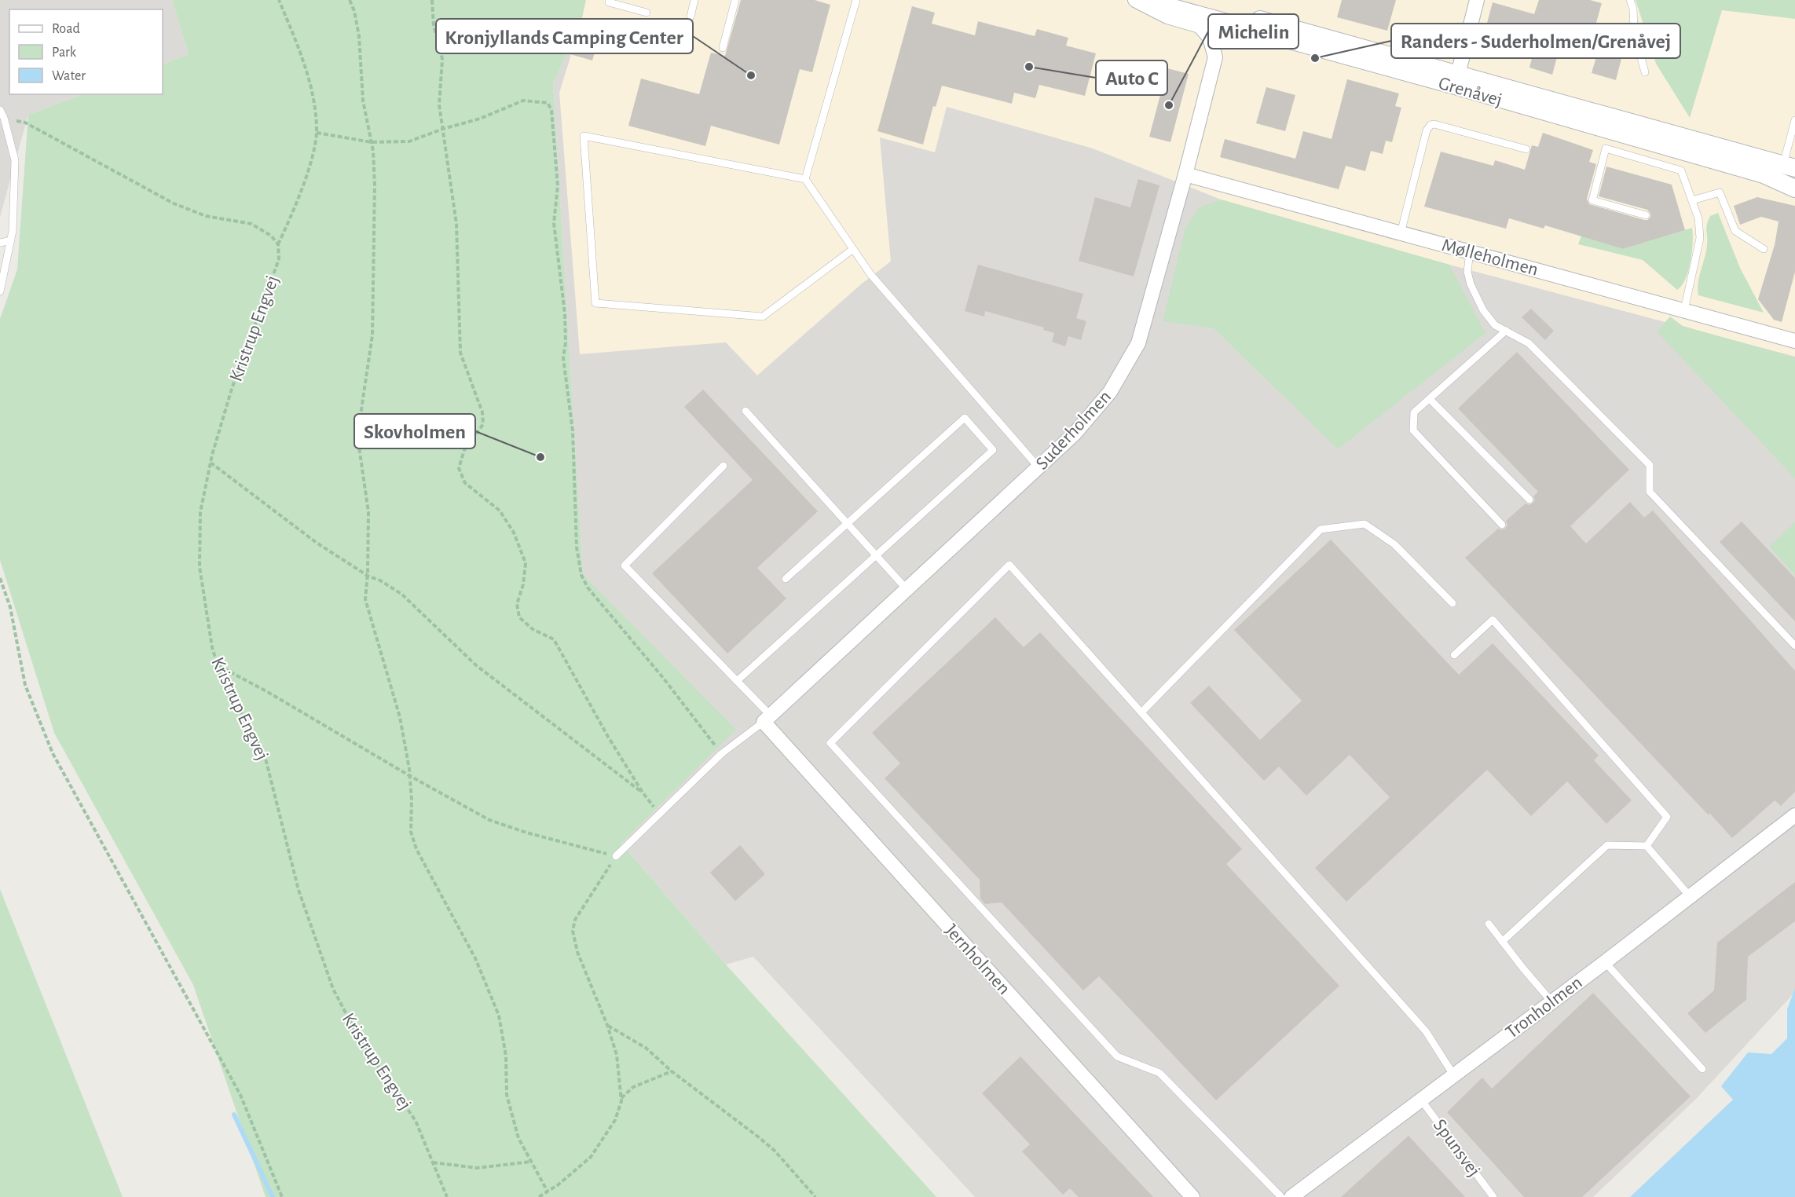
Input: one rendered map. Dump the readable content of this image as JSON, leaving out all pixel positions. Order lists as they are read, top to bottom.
{
  "streets": {
    "street": [
      "Grenåvej",
      "Mølleholmen",
      "Suderholmen",
      "Jernholmen",
      "Tronholmen"
    ],
    "lane": ["Spunsvej"],
    "path": ["Kristrup Engvej"]
  },
  "crossings": [
    ["Mølleholmen", "Suderholmen"],
    ["Suderholmen", "Jernholmen"],
    ["Tronholmen", "Spunsvej"]
  ],
  "places": [
    "Randers - Suderholmen/Grenåvej",
    "Auto C",
    "Kronjyllands Camping Center",
    "Michelin",
    "Skovholmen"
  ],
  "legend": ["Road", "Park", "Water"]
}
